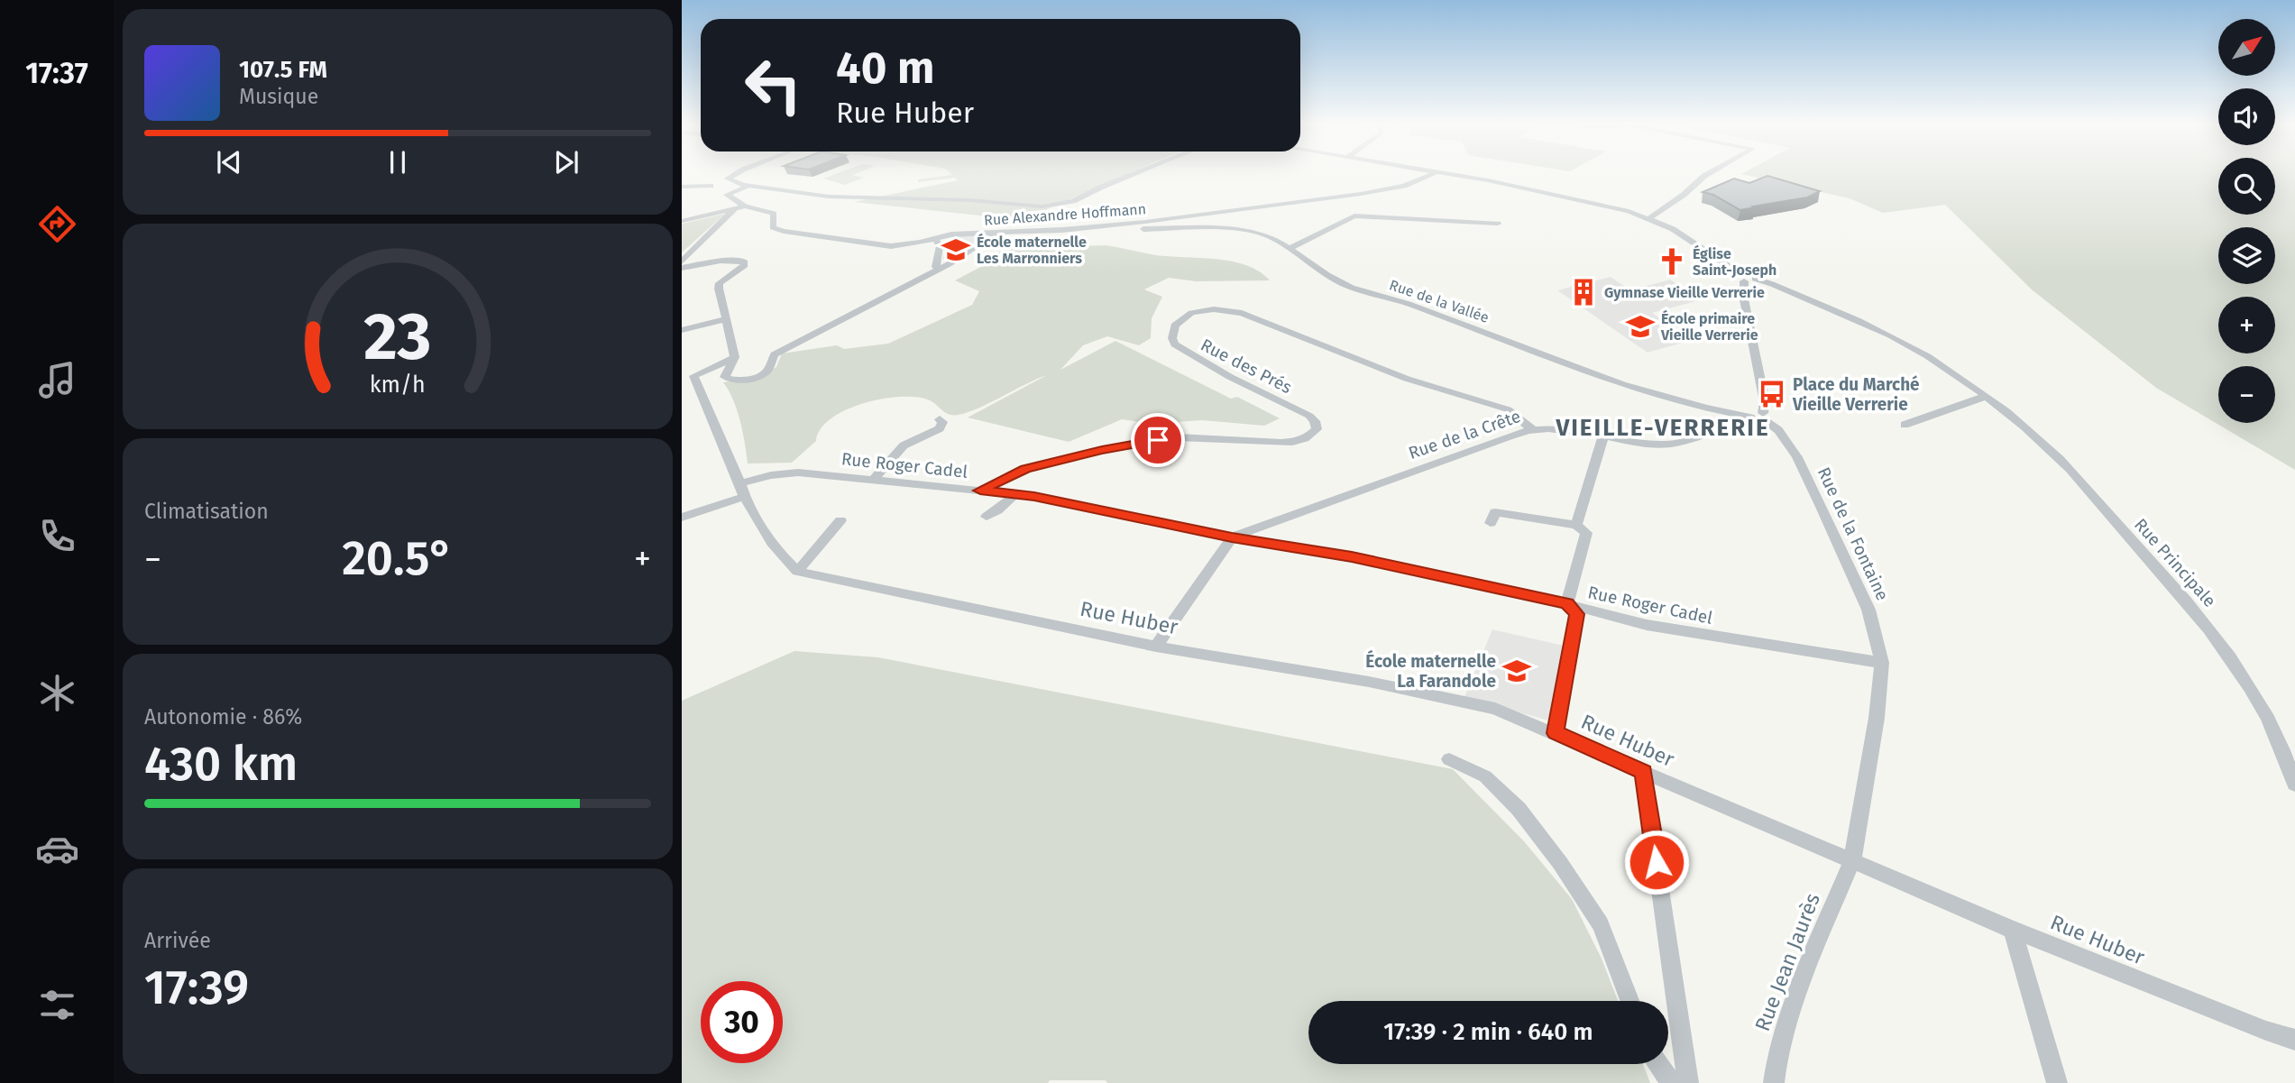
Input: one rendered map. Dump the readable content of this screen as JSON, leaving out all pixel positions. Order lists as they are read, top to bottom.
{
  "streets": {
    "street": [
      "Rue Alexandre Hoffmann",
      "Rue de la Vallée",
      "Rue des Prés",
      "Rue de la Crête",
      "Rue Roger Cadel",
      "Rue de la Fontaine",
      "Rue Principale",
      "Rue Huber",
      "Rue Jean Jaurès"
    ]
  },
  "crossings": [
    ["Rue Alexandre Hoffmann", "Rue de la Vallée"],
    ["Rue de la Vallée", "Rue de la Crête"],
    ["Rue de la Vallée", "Rue de la Fontaine"],
    ["Rue des Prés", "Rue de la Crête"],
    ["Rue des Prés", "Rue Roger Cadel"],
    ["Rue de la Crête", "Rue Roger Cadel"],
    ["Rue de la Crête", "Rue de la Fontaine"],
    ["Rue Roger Cadel", "Rue de la Fontaine"],
    ["Rue de la Fontaine", "Rue Huber"],
    ["Rue de la Fontaine", "Rue Jean Jaurès"],
    ["Rue Huber", "Rue Jean Jaurès"]
  ],
  "districts": ["VIEILLE-VERRERIE"],
  "places": {
    "school or university": ["École maternelle Les Marronniers", "École primaire Vieille Verrerie", "École maternelle La Farandole"],
    "church": ["Église Saint-Joseph"],
    "building": ["Gymnase Vieille Verrerie"],
    "bus stop": ["Place du Marché Vieille Verrerie"]
  },
  "north": "top right",
  "page": {
    "tabs": "17:37",
    "map_buttons": ["+", "−"],
    "turn": ["40 m", "Rue Huber"],
    "song": ["107.5 FM", "Musique"],
    "tile": [
      "Climatisation",
      ["Autonomie · 86%", "430 km"],
      ["Arrivée", "17:39"]
    ],
    "heat": ["−", "20.5°", "+"],
    "limit": "30",
    "trip": "17:39 · 2 min · 640 m",
    "gauge": ["23", "km/h"]
  }
}
